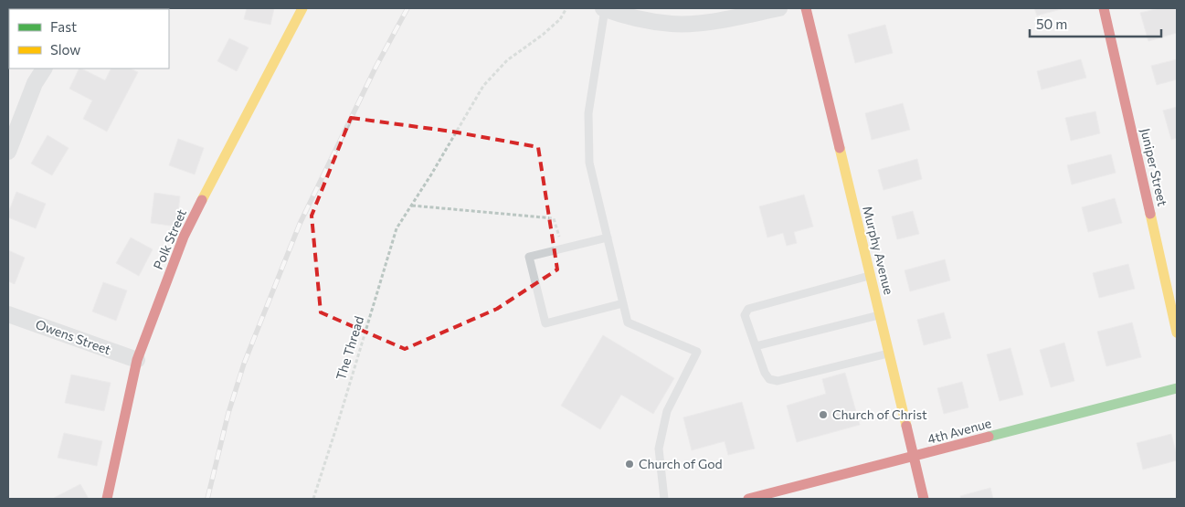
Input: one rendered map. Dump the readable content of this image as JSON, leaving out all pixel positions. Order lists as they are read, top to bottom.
{
  "streets": {
    "street": [
      "Juniper Street",
      "Polk Street",
      "Murphy Avenue",
      "Owens Street",
      "4th Avenue"
    ],
    "path": ["The Thread"]
  },
  "crossings": [
    ["Polk Street", "Owens Street"],
    ["Murphy Avenue", "4th Avenue"]
  ],
  "places": ["Church of Christ", "Church of God"],
  "legend": ["Fast", "Slow"],
  "scale_bar": "50 m"
}
